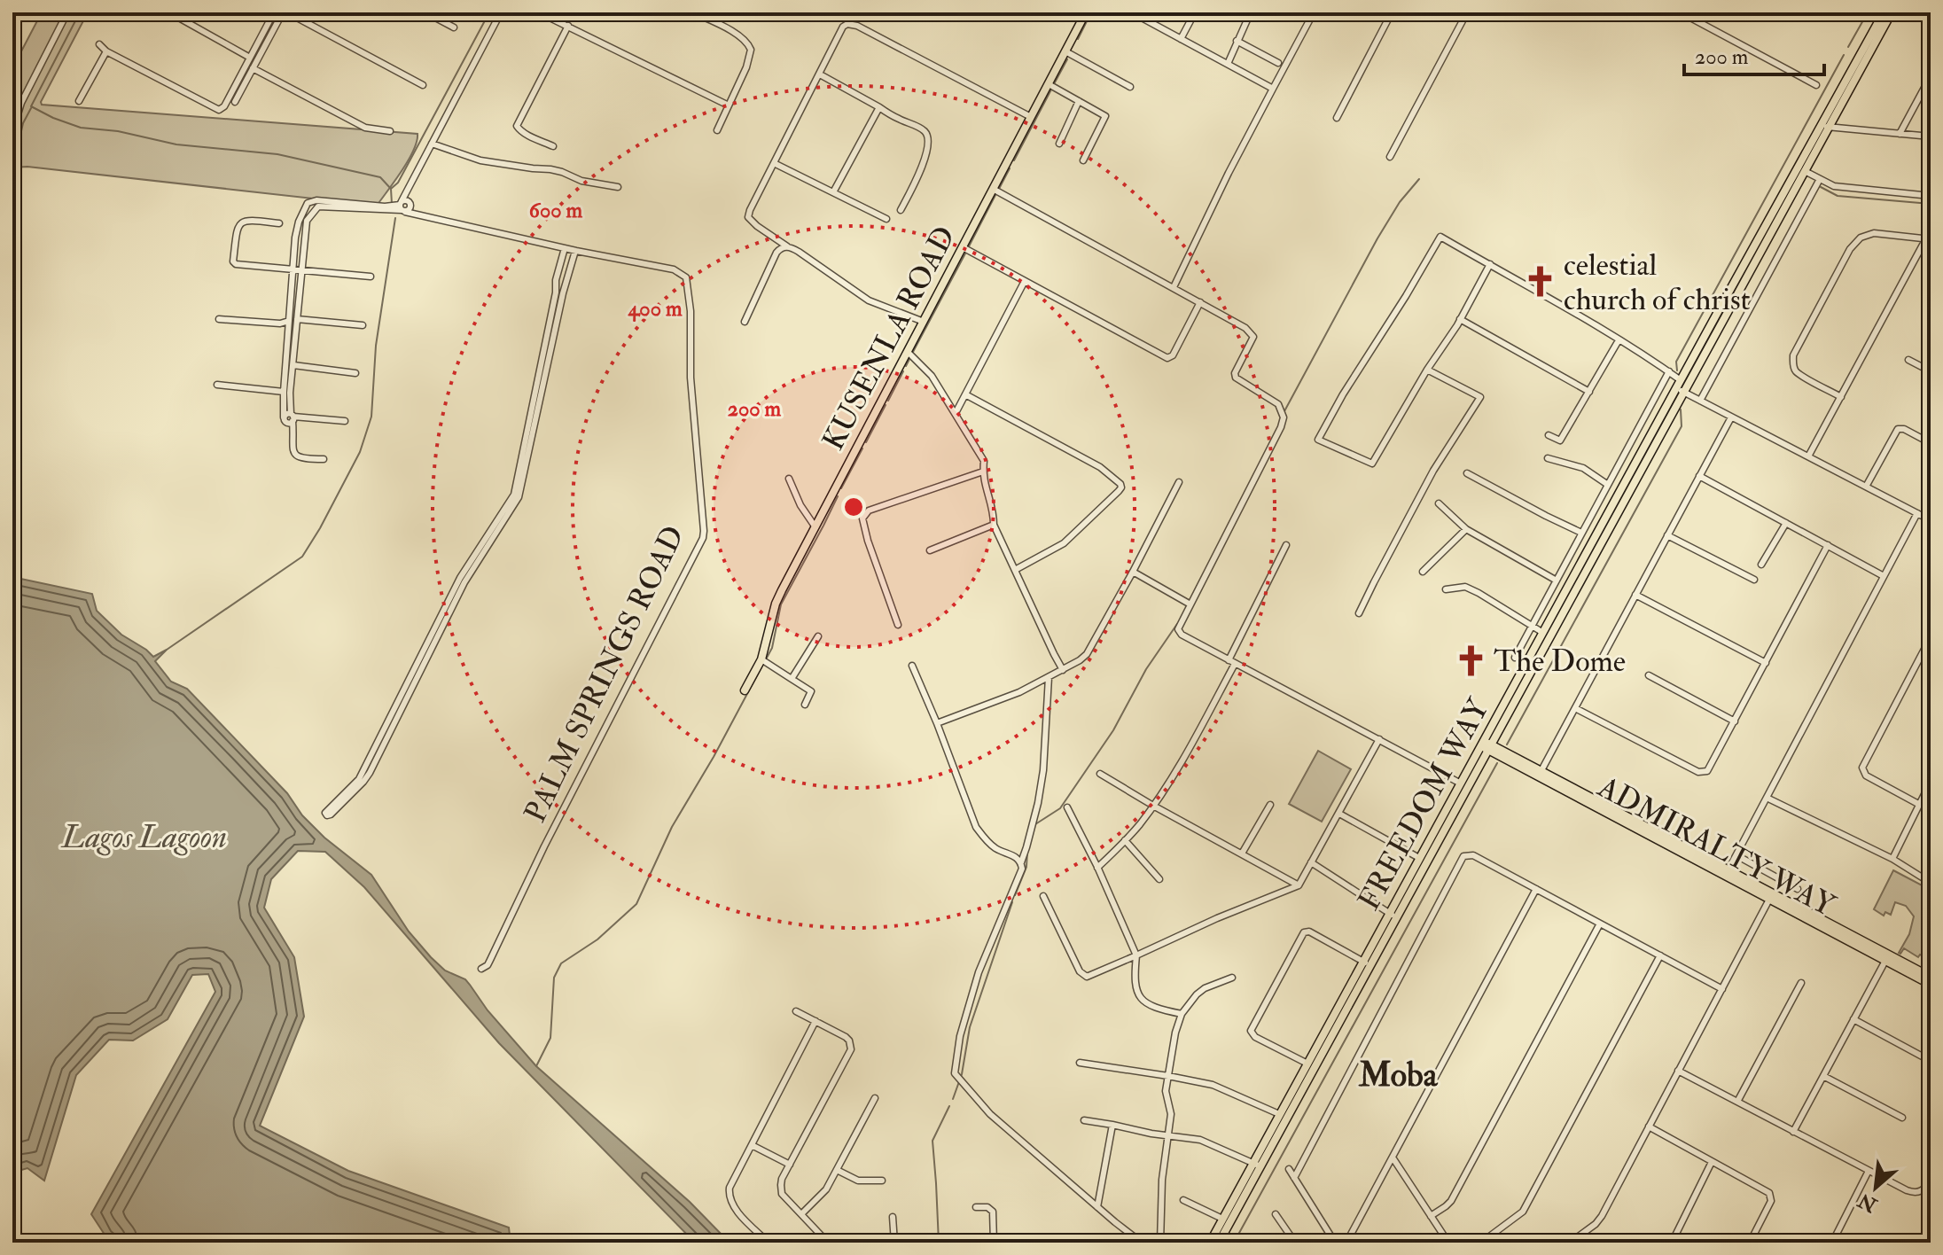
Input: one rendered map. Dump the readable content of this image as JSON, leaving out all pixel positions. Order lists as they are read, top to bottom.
{
  "streets": {
    "main road": ["KUSENLA ROAD", "FREEDOM WAY", "ADMIRALTY WAY"],
    "street": ["PALM SPRINGS ROAD"]
  },
  "crossings": [
    ["FREEDOM WAY", "ADMIRALTY WAY"]
  ],
  "districts": ["Moba"],
  "water": ["Lagos Lagoon"],
  "places": {
    "church": ["celestial church of christ", "The Dome"]
  },
  "scale_bar": "200 m",
  "north": "bottom left",
  "rings": ["600 m", "400 m", "200 m"]
}
